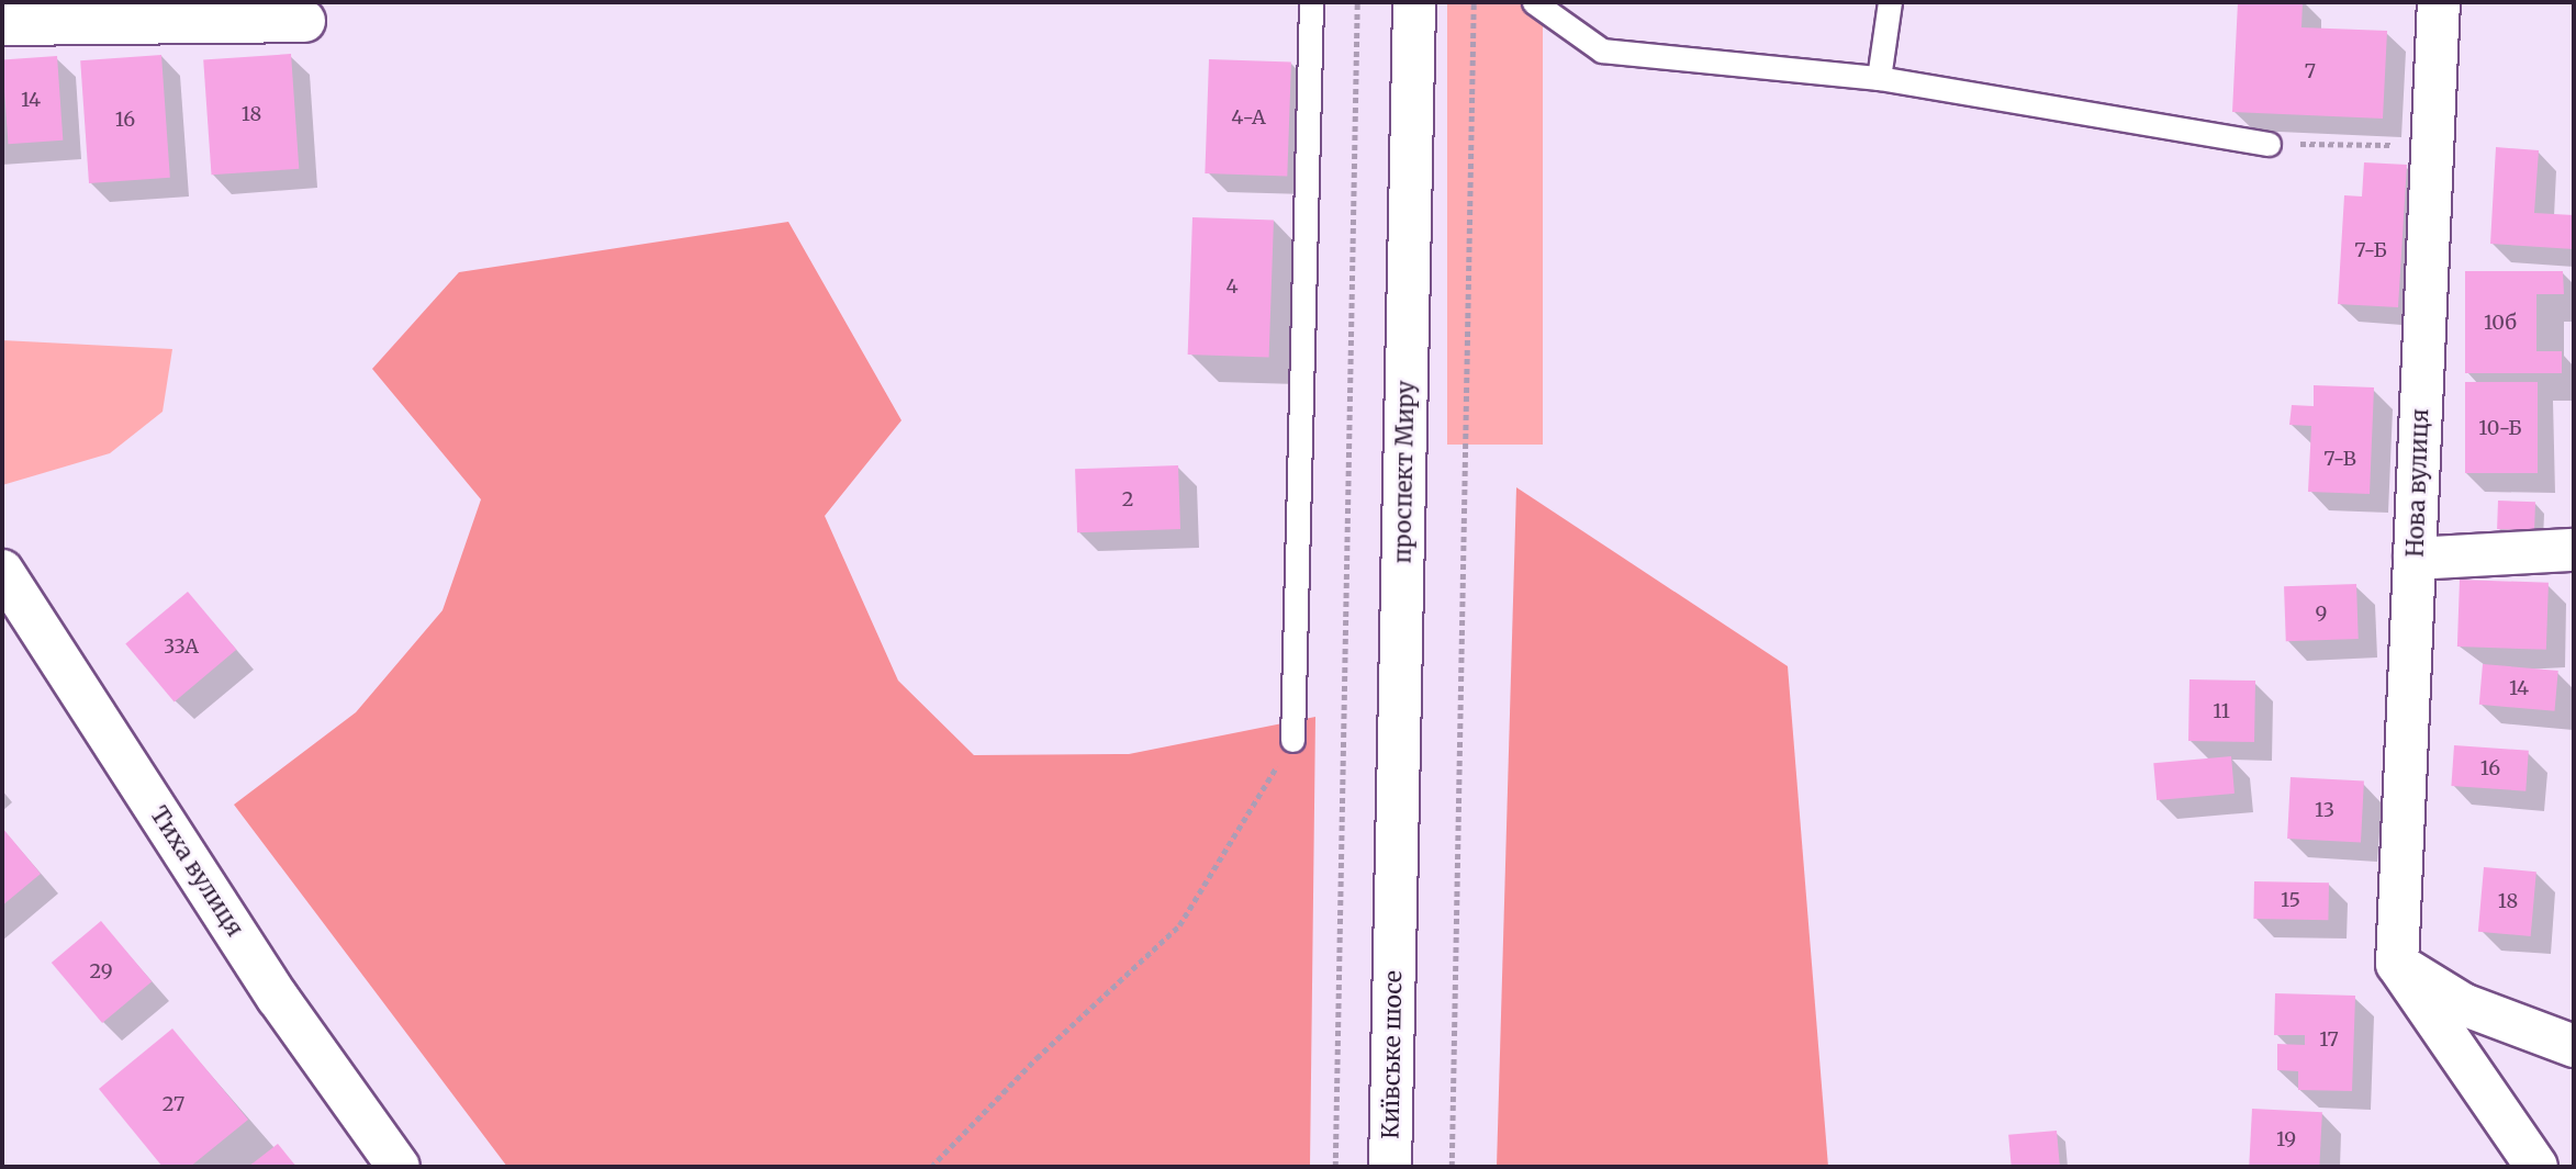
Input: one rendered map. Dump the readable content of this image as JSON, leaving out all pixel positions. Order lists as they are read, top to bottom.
{
  "streets": {
    "street": [
      "проспект Миру",
      "Нова вулиця",
      "Тиха вулиця",
      "Київське шосе"
    ]
  },
  "crossings": [
    ["проспект Миру", "Київське шосе"]
  ],
  "house_numbers": [
    "7",
    "14",
    "18",
    "4-А",
    "16",
    "7-Б",
    "4",
    "10б",
    "10-Б",
    "7-В",
    "2",
    "9",
    "33А",
    "14",
    "11",
    "16",
    "13",
    "15",
    "18",
    "29",
    "17",
    "27",
    "19"
  ]
}
